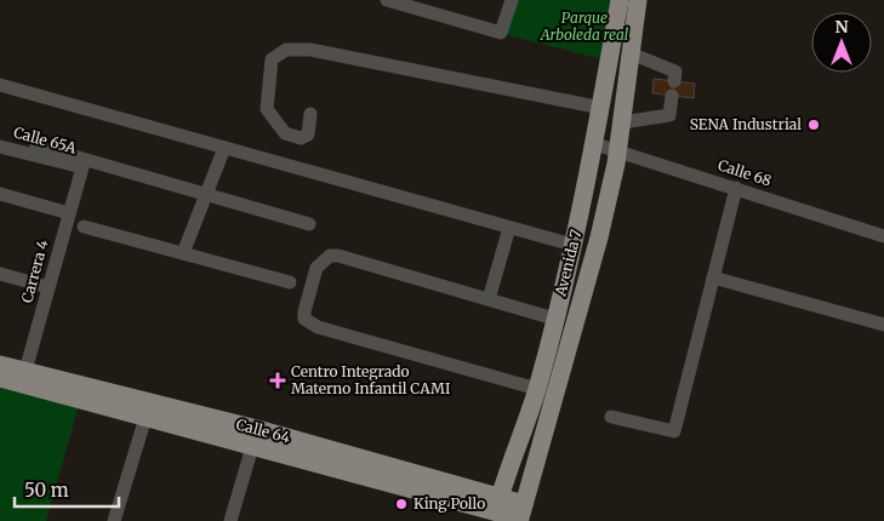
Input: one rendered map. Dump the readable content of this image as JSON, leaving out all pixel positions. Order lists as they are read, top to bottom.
{
  "streets": {
    "main road": ["Avenida 7", "Calle 64"],
    "street": ["Calle 65A", "Calle 68", "Carrera 4"]
  },
  "crossings": [
    ["Calle 65A", "Carrera 4"],
    ["Calle 68", "Avenida 7"],
    ["Avenida 7", "Calle 64"],
    ["Carrera 4", "Calle 64"]
  ],
  "parks": ["Parque Arboleda real"],
  "places": {
    "other": ["SENA Industrial", "King Pollo"],
    "health": ["Centro Integrado Materno Infantil CAMI"]
  },
  "scale_bar": "50 m",
  "north": "top"
}
